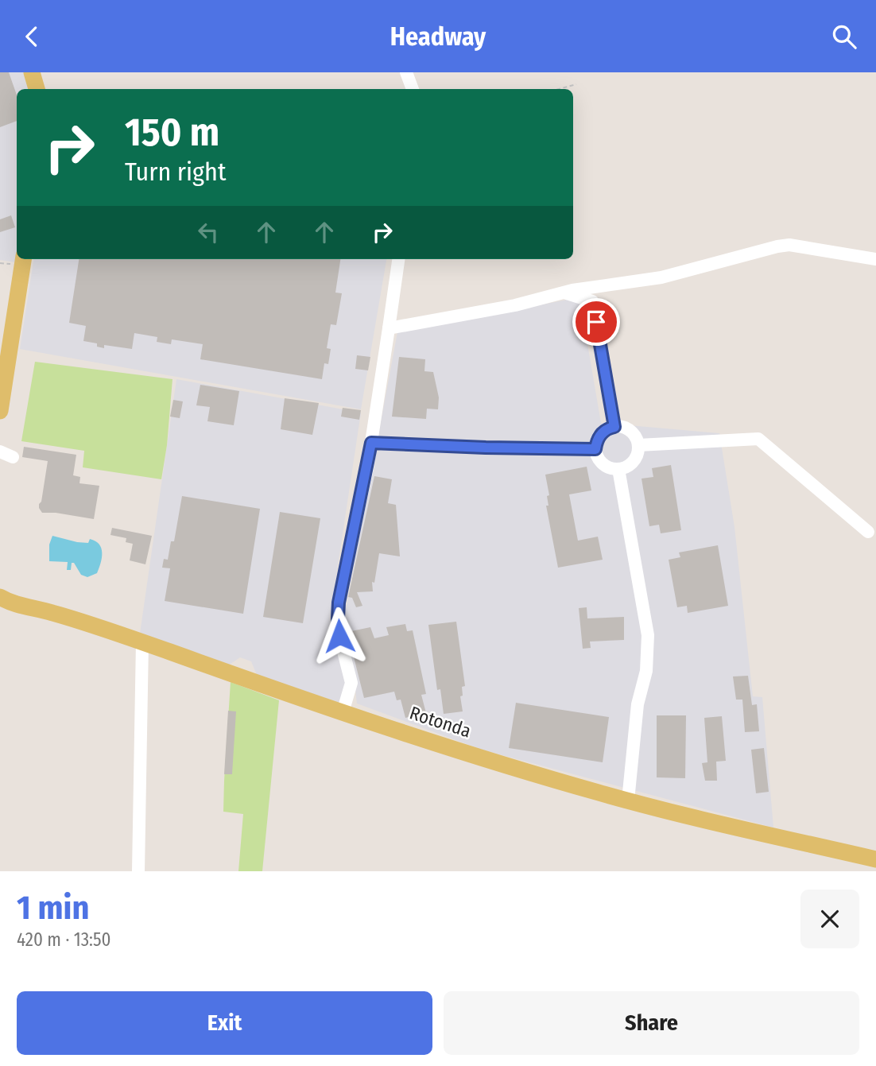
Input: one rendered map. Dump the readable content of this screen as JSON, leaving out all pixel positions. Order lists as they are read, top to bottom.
{
  "streets": {
    "main road": ["Rotonda"]
  },
  "page": {
    "header": "Headway",
    "turn": ["150 m", "Turn right"],
    "heading": ["1 min", "420 m · 13:50"],
    "buttons": ["Exit", "Share"]
  }
}
